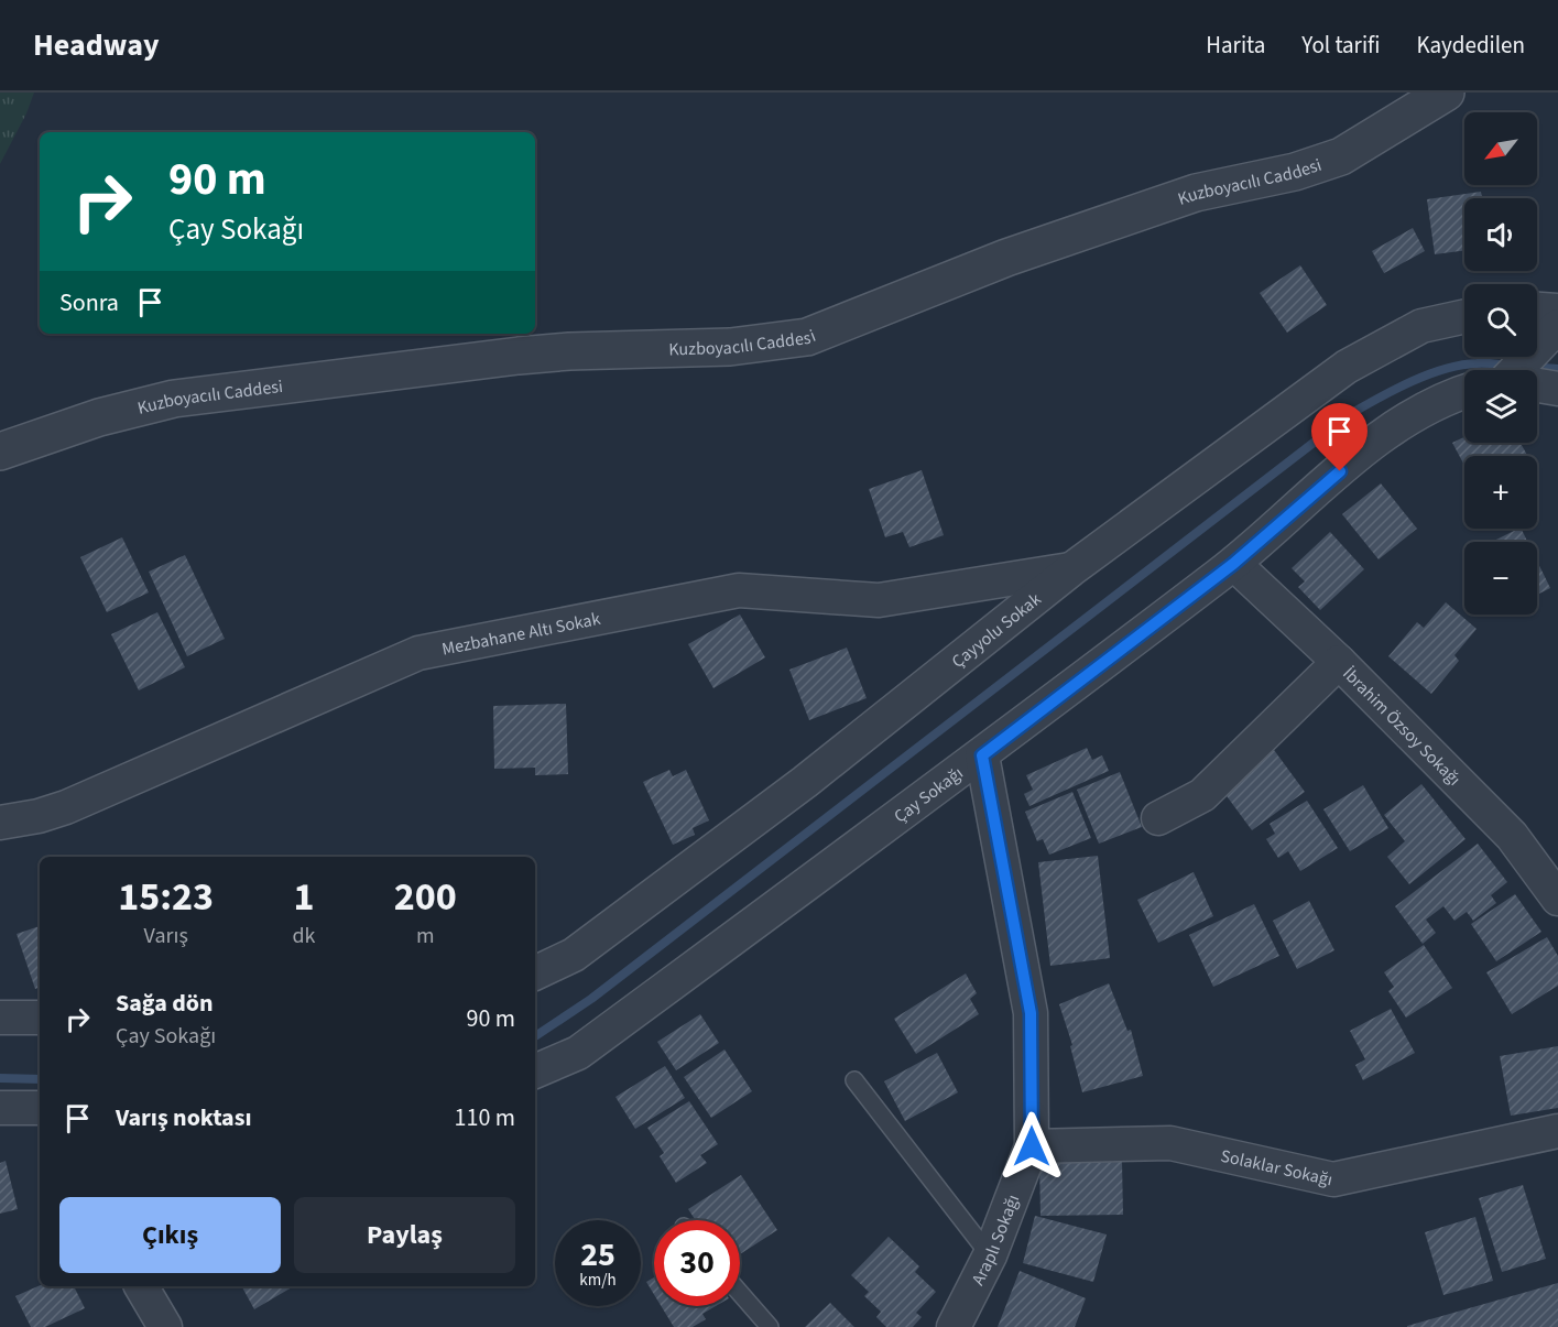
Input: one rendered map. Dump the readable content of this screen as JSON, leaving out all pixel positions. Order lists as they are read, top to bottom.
{
  "streets": {
    "street": [
      "Kuzboyacılı Caddesi",
      "Çayyolu Sokak",
      "Mezbahane Altı Sokak",
      "İbrahim Özsoy Sokağı",
      "Çay Sokağı",
      "Solaklar Sokağı",
      "Araplı Sokağı"
    ]
  },
  "crossings": [
    ["Çayyolu Sokak", "Mezbahane Altı Sokak"],
    ["İbrahim Özsoy Sokağı", "Çay Sokağı"],
    ["Çay Sokağı", "Araplı Sokağı"],
    ["Solaklar Sokağı", "Araplı Sokağı"]
  ],
  "north": "bottom left",
  "page": {
    "header": "Headway",
    "nav": ["Harita", "Yol tarifi", "Kaydedilen"],
    "map_buttons": ["+", "−"],
    "turn": ["90 m", "Çay Sokağı"],
    "then": "Sonra",
    "eta": [
      "15:23",
      "Varış",
      "1",
      "dk",
      "200",
      "m"
    ],
    "list": [
      {
        "name": "Sağa dön",
        "note": "Çay Sokağı",
        "value": "90 m"
      },
      {
        "name": "Varış noktası",
        "value": "110 m"
      }
    ],
    "buttons": ["Çıkış", "Paylaş"],
    "speed": "25 km/h",
    "limit": "30"
  }
}
